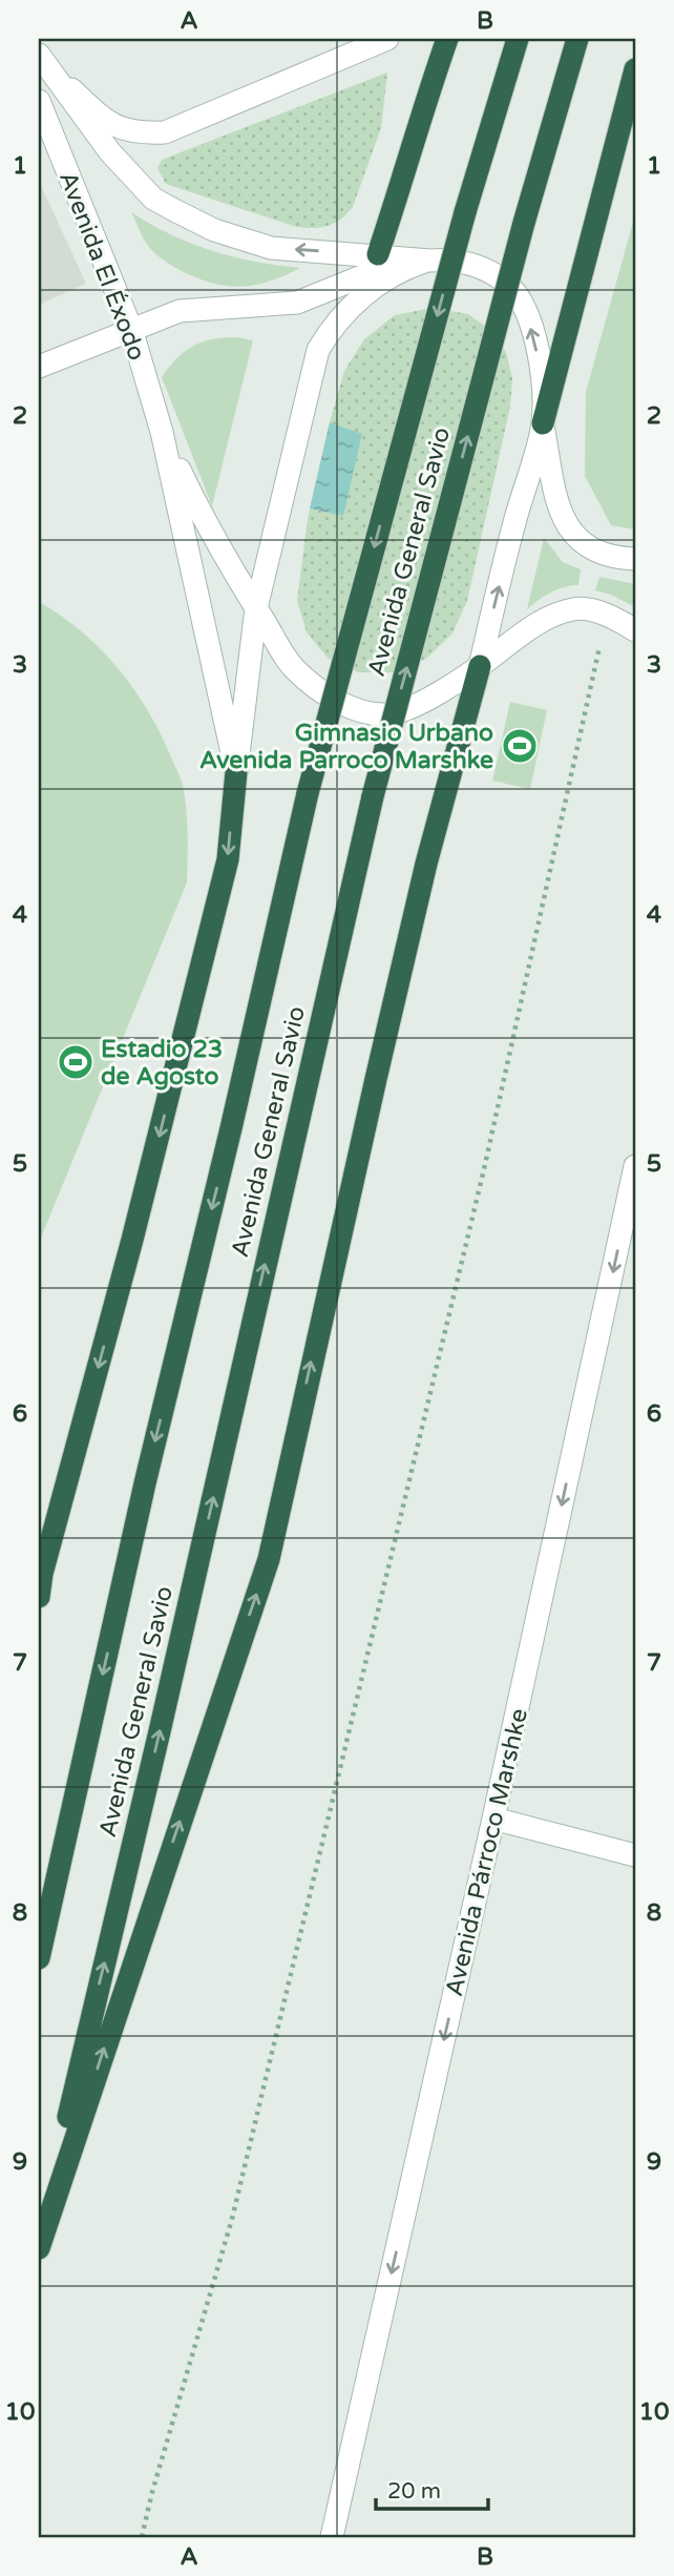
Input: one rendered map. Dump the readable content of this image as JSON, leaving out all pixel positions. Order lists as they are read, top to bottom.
{
  "streets": {
    "highway": ["Avenida General Savio"],
    "main road": ["Avenida El Éxodo", "Avenida Párroco Marshke"]
  },
  "one_way": ["Avenida Párroco Marshke"],
  "places": {
    "sports": ["Gimnasio Urbano Avenida Parroco Marshke", "Estadio 23 de Agosto"]
  },
  "scale_bar": "20 m",
  "grid": {
    "columns": ["A", "B"],
    "rows": [
      "1",
      "2",
      "3",
      "4",
      "5",
      "6",
      "7",
      "8",
      "9",
      "10"
    ]
  }
}
